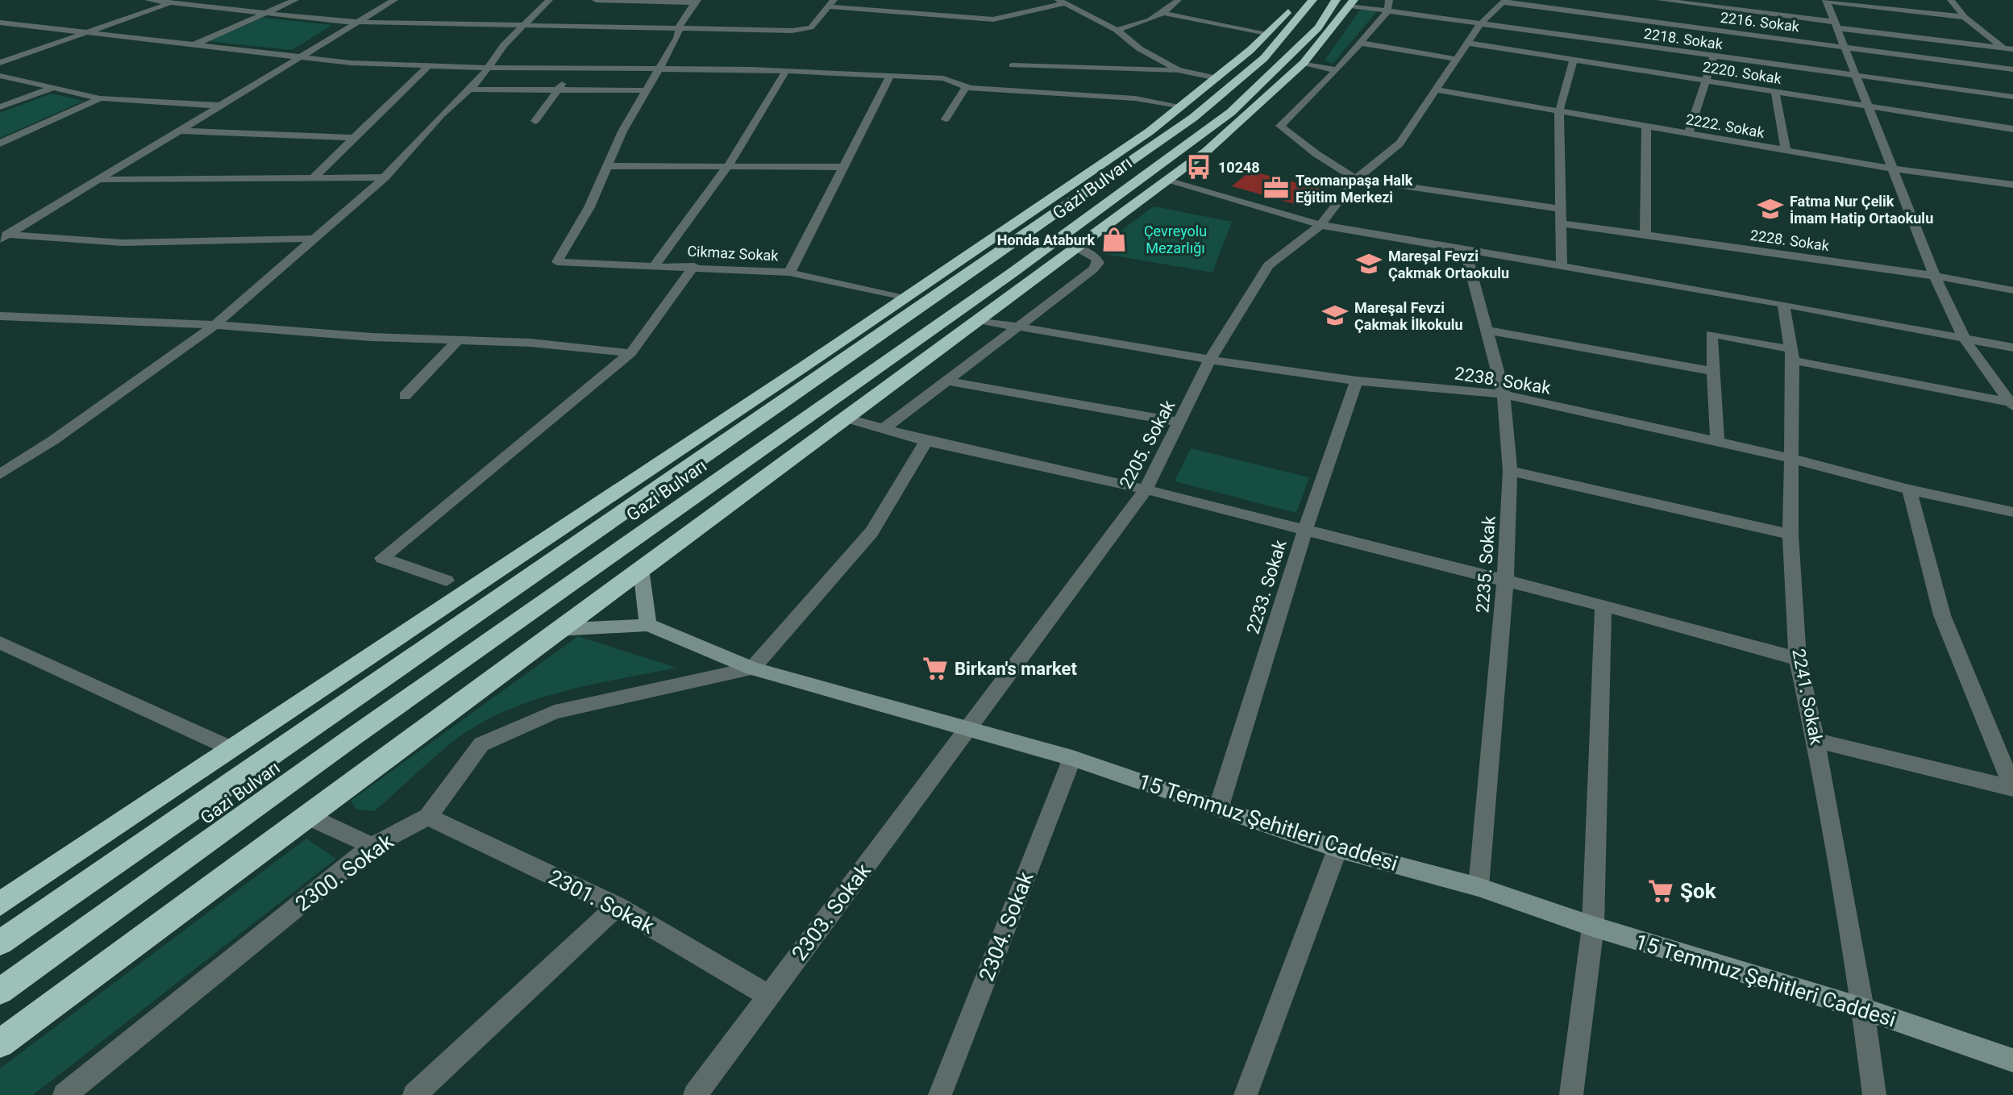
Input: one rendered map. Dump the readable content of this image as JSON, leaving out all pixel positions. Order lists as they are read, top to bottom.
{
  "streets": {
    "highway": ["Gazi Bulvarı"],
    "main road": ["15 Temmuz Şehitleri Caddesi"],
    "street": [
      "2216. Sokak",
      "2218. Sokak",
      "2220. Sokak",
      "2222. Sokak",
      "2228. Sokak",
      "Cikmaz Sokak",
      "2238. Sokak",
      "2205. Sokak",
      "2235. Sokak",
      "2233. Sokak",
      "2241. Sokak",
      "2300. Sokak",
      "2301. Sokak",
      "2303. Sokak",
      "2304. Sokak"
    ]
  },
  "crossings": [
    ["2216. Sokak", "2218. Sokak"],
    ["2216. Sokak", "2205. Sokak"],
    ["2218. Sokak", "Gazi Bulvarı"],
    ["2218. Sokak", "2205. Sokak"],
    ["2220. Sokak", "2205. Sokak"],
    ["2222. Sokak", "2205. Sokak"],
    ["2238. Sokak", "2205. Sokak"],
    ["2238. Sokak", "2235. Sokak"],
    ["2238. Sokak", "2233. Sokak"],
    ["2238. Sokak", "2241. Sokak"],
    ["2205. Sokak", "15 Temmuz Şehitleri Caddesi"],
    ["2205. Sokak", "2303. Sokak"],
    ["2235. Sokak", "15 Temmuz Şehitleri Caddesi"],
    ["2233. Sokak", "15 Temmuz Şehitleri Caddesi"],
    ["2241. Sokak", "15 Temmuz Şehitleri Caddesi"],
    ["15 Temmuz Şehitleri Caddesi", "2300. Sokak"],
    ["15 Temmuz Şehitleri Caddesi", "2303. Sokak"],
    ["15 Temmuz Şehitleri Caddesi", "2304. Sokak"],
    ["2300. Sokak", "2301. Sokak"],
    ["2301. Sokak", "2303. Sokak"]
  ],
  "parks": ["Çevreyolu Mezarlığı"],
  "places": {
    "bus stop": ["10248"],
    "office": ["Teomanpaşa Halk Eğitim Merkezi"],
    "school or university": ["Fatma Nur Çelik İmam Hatip Ortaokulu", "Mareşal Fevzi Çakmak Ortaokulu", "Mareşal Fevzi Çakmak İlkokulu"],
    "shop": ["Honda Ataburk"],
    "supermarket": ["Birkan's market", "Şok"]
  }
}
